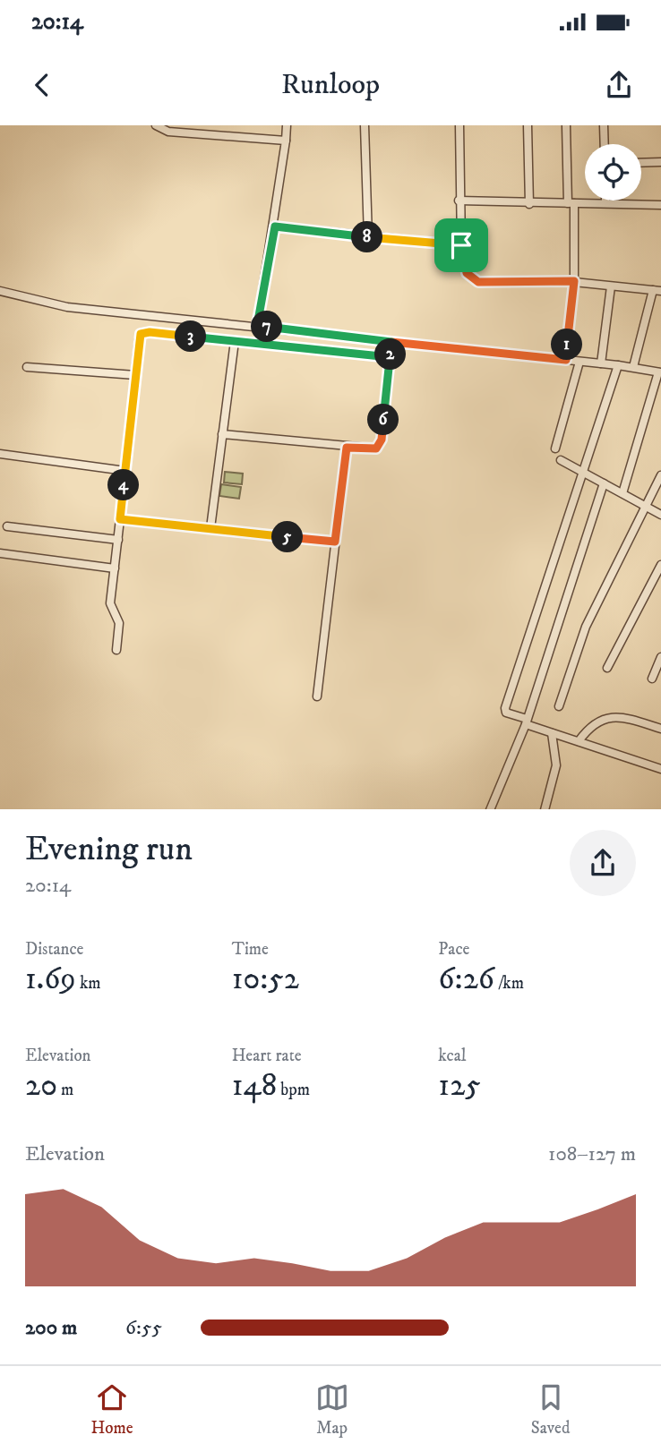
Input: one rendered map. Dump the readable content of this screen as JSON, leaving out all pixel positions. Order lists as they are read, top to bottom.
{
  "page": {
    "status": "20:14",
    "header": "Runloop",
    "pins": [
      "8",
      "7",
      "3",
      "1",
      "2",
      "6",
      "4",
      "5"
    ],
    "heading": ["Evening run", "20:14"],
    "stats": [
      ["Distance", "1.69 km"],
      ["Time", "10:52"],
      ["Pace", "6:26 /km"],
      ["Elevation", "20 m"],
      ["Heart rate", "148 bpm"],
      ["kcal", "125"]
    ],
    "chart": ["Elevation", "108–127 m"],
    "list": [
      {
        "name": "200 m",
        "note": "6:55"
      }
    ],
    "tabs": ["Home", "Map", "Saved"]
  }
}
